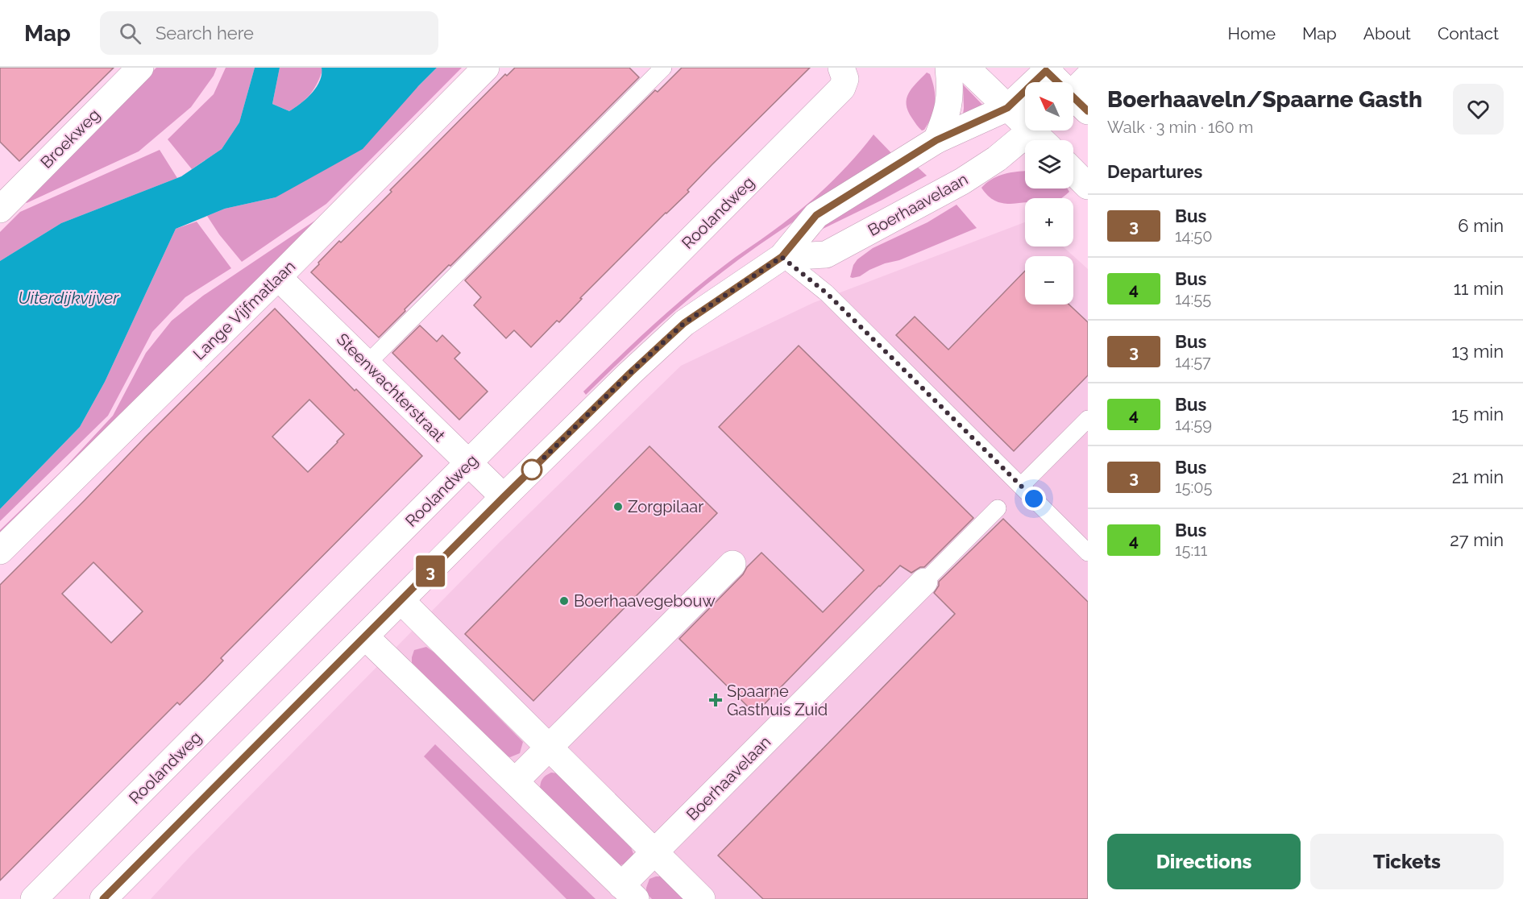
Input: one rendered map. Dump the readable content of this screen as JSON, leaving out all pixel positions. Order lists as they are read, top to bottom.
{
  "streets": {
    "street": [
      "Broekweg",
      "Boerhaavelaan",
      "Roolandweg",
      "Lange Vijfmatlaan",
      "Steenwachterstraat"
    ]
  },
  "crossings": [
    ["Roolandweg", "Steenwachterstraat"],
    ["Lange Vijfmatlaan", "Steenwachterstraat"]
  ],
  "water": ["Uiterdijkvijver"],
  "places": {
    "other": ["Zorgpilaar", "Boerhaavegebouw"],
    "health": ["Spaarne Gasthuis Zuid"]
  },
  "lines": ["bus line 3"],
  "north": "top left",
  "page": {
    "header": "Map",
    "search": "Search here",
    "nav": [
      "Home",
      "Map",
      "About",
      "Contact"
    ],
    "on_map": "3",
    "heading": [
      ["Boerhaaveln/Spaarne Gasth", "Walk · 3 min · 160 m"],
      "Departures"
    ],
    "map_buttons": ["+", "−"],
    "list": [
      {
        "mark": "3",
        "name": "Bus",
        "note": "14:50",
        "value": "6 min"
      },
      {
        "mark": "4",
        "name": "Bus",
        "note": "14:55",
        "value": "11 min"
      },
      {
        "mark": "3",
        "name": "Bus",
        "note": "14:57",
        "value": "13 min"
      },
      {
        "mark": "4",
        "name": "Bus",
        "note": "14:59",
        "value": "15 min"
      },
      {
        "mark": "3",
        "name": "Bus",
        "note": "15:05",
        "value": "21 min"
      },
      {
        "mark": "4",
        "name": "Bus",
        "note": "15:11",
        "value": "27 min"
      }
    ],
    "buttons": ["Directions", "Tickets"]
  }
}
